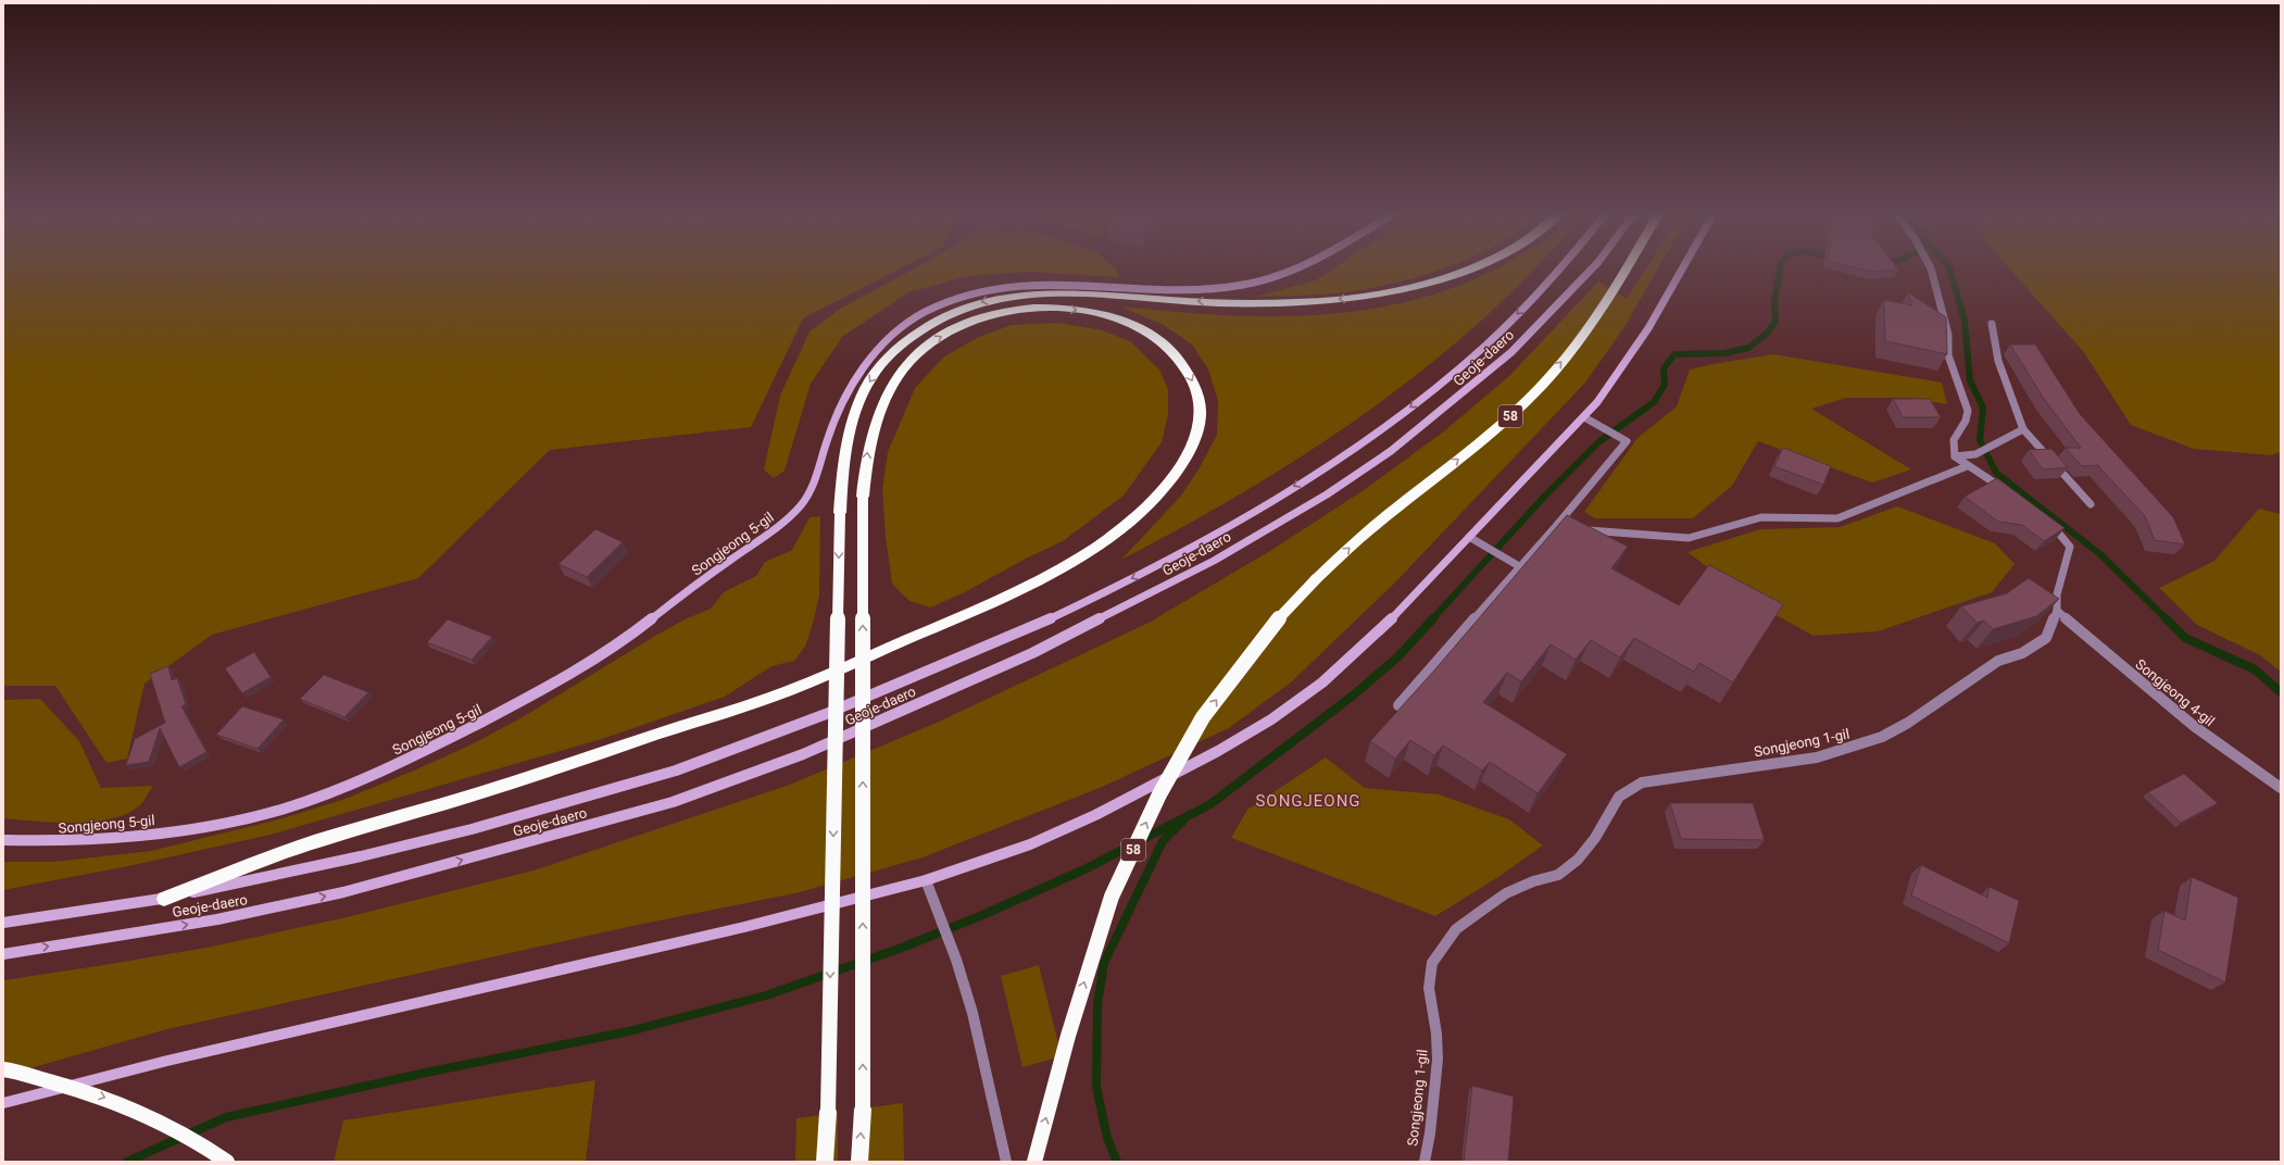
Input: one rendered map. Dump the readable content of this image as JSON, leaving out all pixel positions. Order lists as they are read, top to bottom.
{
  "streets": {
    "highway": ["58"],
    "street": [
      "Geoje-daero",
      "Songjeong 5-gil",
      "Songjeong 4-gil",
      "Songjeong 1-gil"
    ]
  },
  "crossings": [
    ["Songjeong 4-gil", "Songjeong 1-gil"]
  ],
  "districts": ["SONGJEONG"]
}
